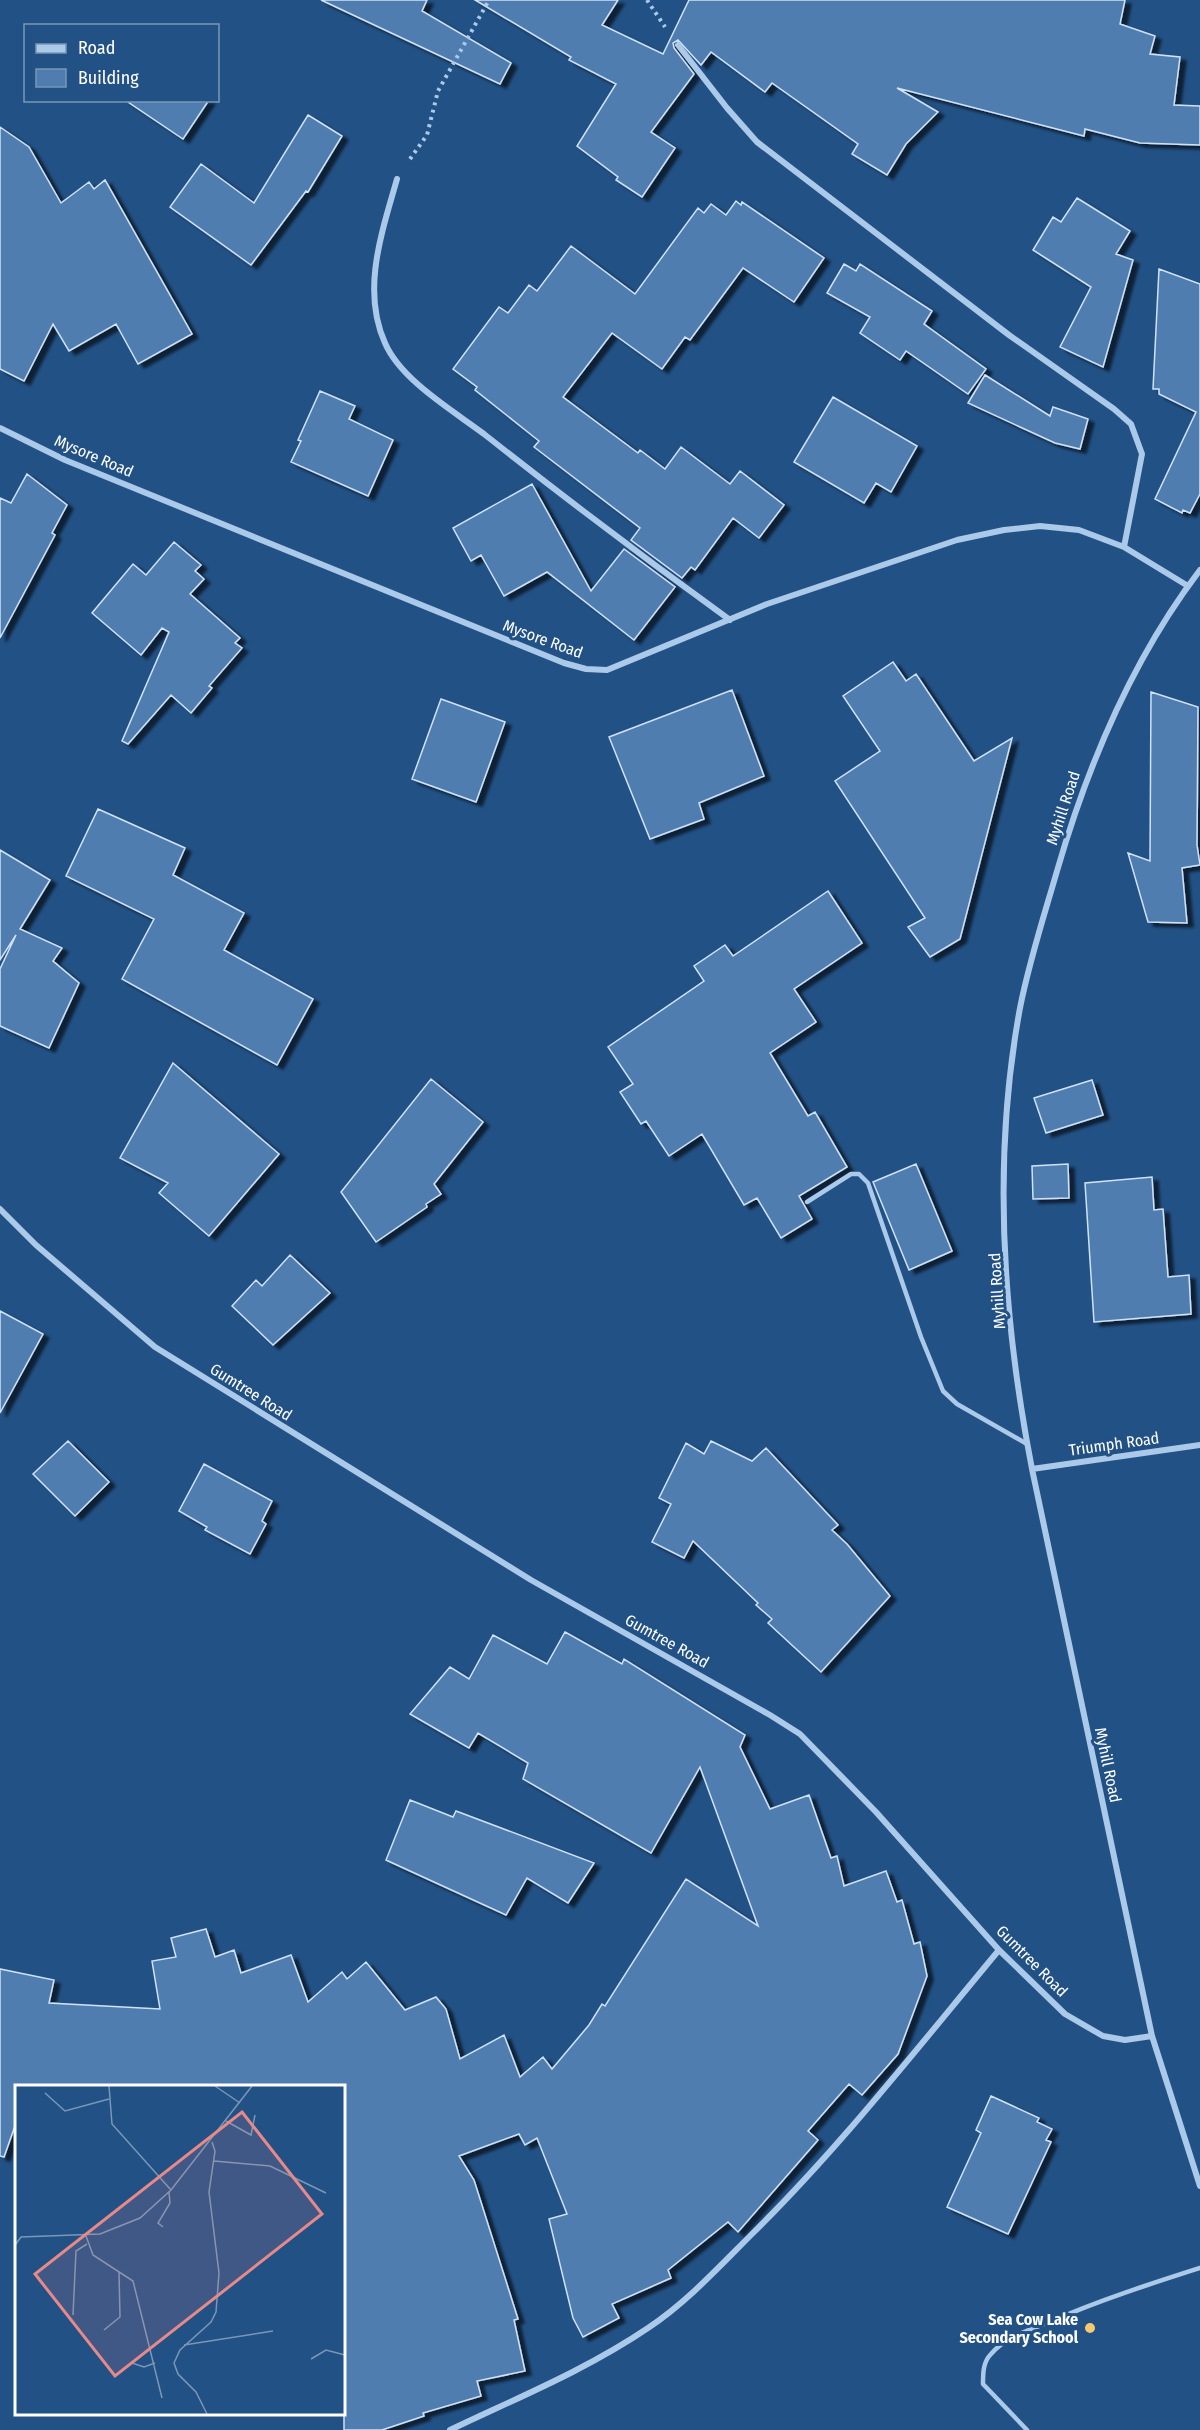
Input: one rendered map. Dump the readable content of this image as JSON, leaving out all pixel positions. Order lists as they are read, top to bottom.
{
  "streets": {
    "street": [
      "Mysore Road",
      "Myhill Road",
      "Gumtree Road",
      "Triumph Road"
    ]
  },
  "crossings": [
    ["Mysore Road", "Myhill Road"],
    ["Myhill Road", "Gumtree Road"],
    ["Myhill Road", "Triumph Road"]
  ],
  "places": ["Sea Cow Lake Secondary School"],
  "legend": ["Road", "Building"]
}
